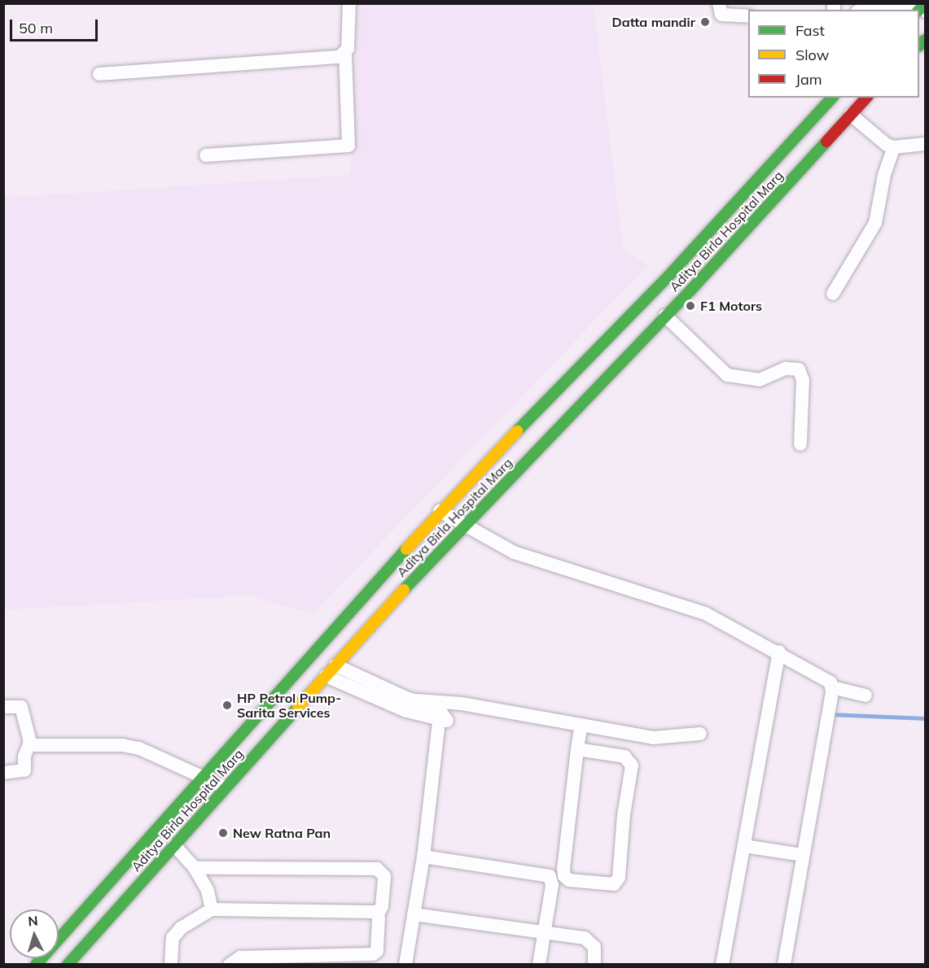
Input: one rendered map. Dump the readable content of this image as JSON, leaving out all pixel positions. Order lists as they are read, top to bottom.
{
  "streets": {
    "main road": ["Aditya Birla Hospital Marg"]
  },
  "places": [
    "Datta mandir",
    "F1 Motors",
    "HP Petrol Pump- Sarita Services",
    "New Ratna Pan"
  ],
  "legend": ["Fast", "Slow", "Jam"],
  "scale_bar": "50 m",
  "north": "top"
}
